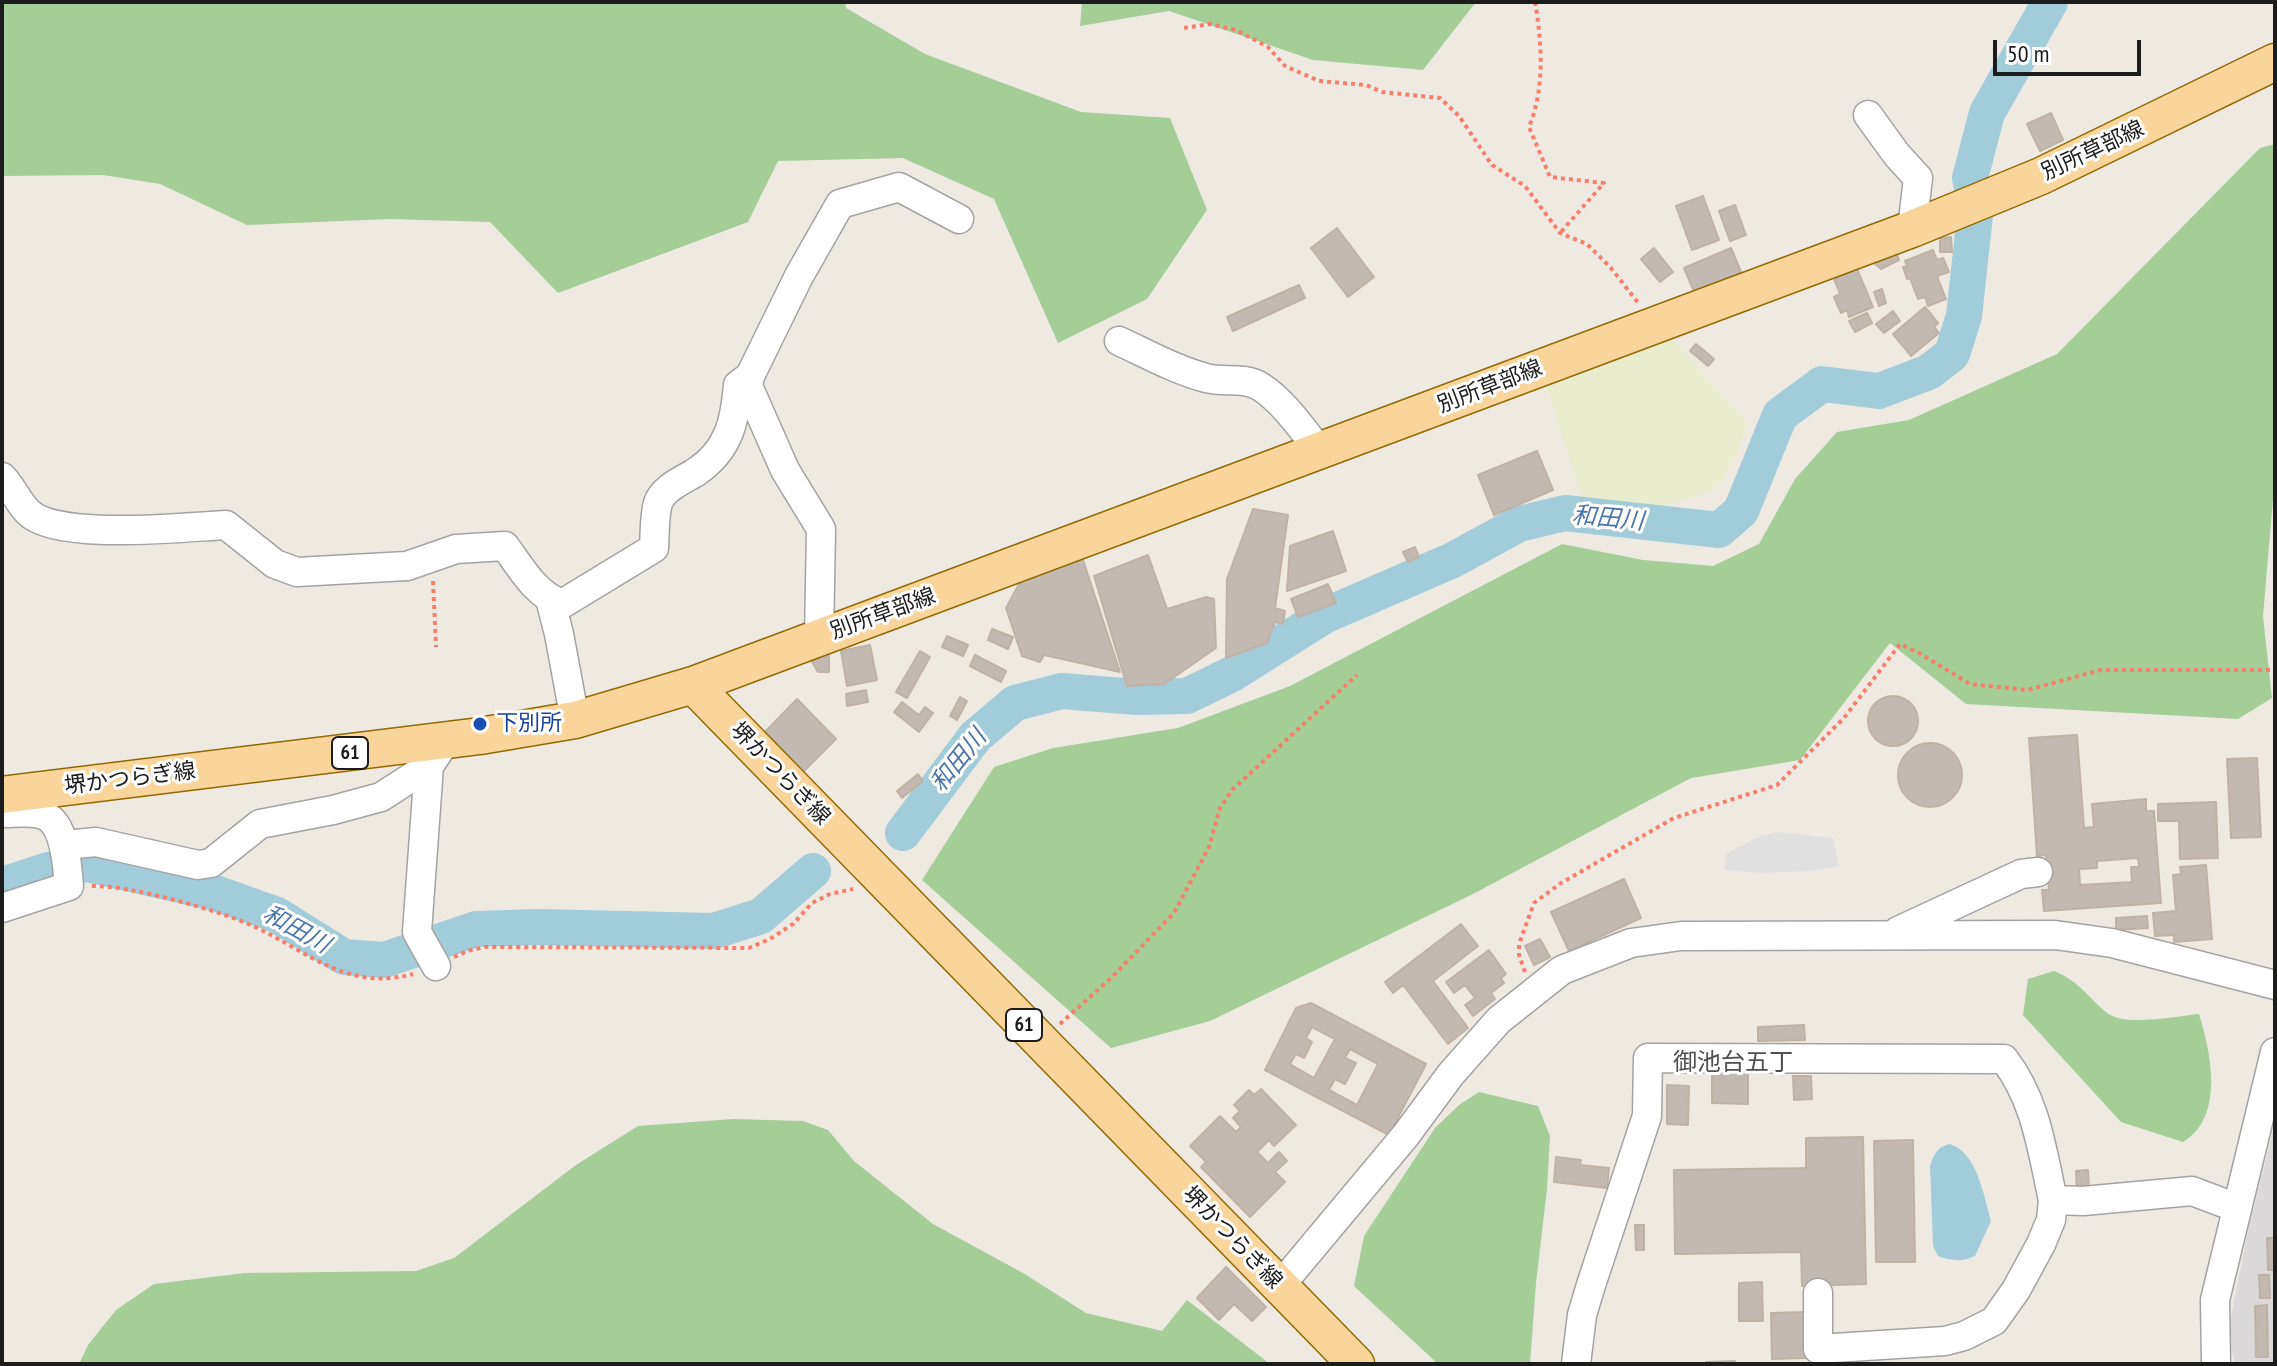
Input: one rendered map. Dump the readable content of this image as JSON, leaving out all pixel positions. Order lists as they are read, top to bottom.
{
  "streets": {
    "main road": ["別所草部線", "61", "堺かつらぎ線"]
  },
  "crossings": [
    ["別所草部線", "堺かつらぎ線"]
  ],
  "districts": ["御池台五丁"],
  "water": ["和田川"],
  "places": ["下別所"],
  "scale_bar": "50 m"
}
